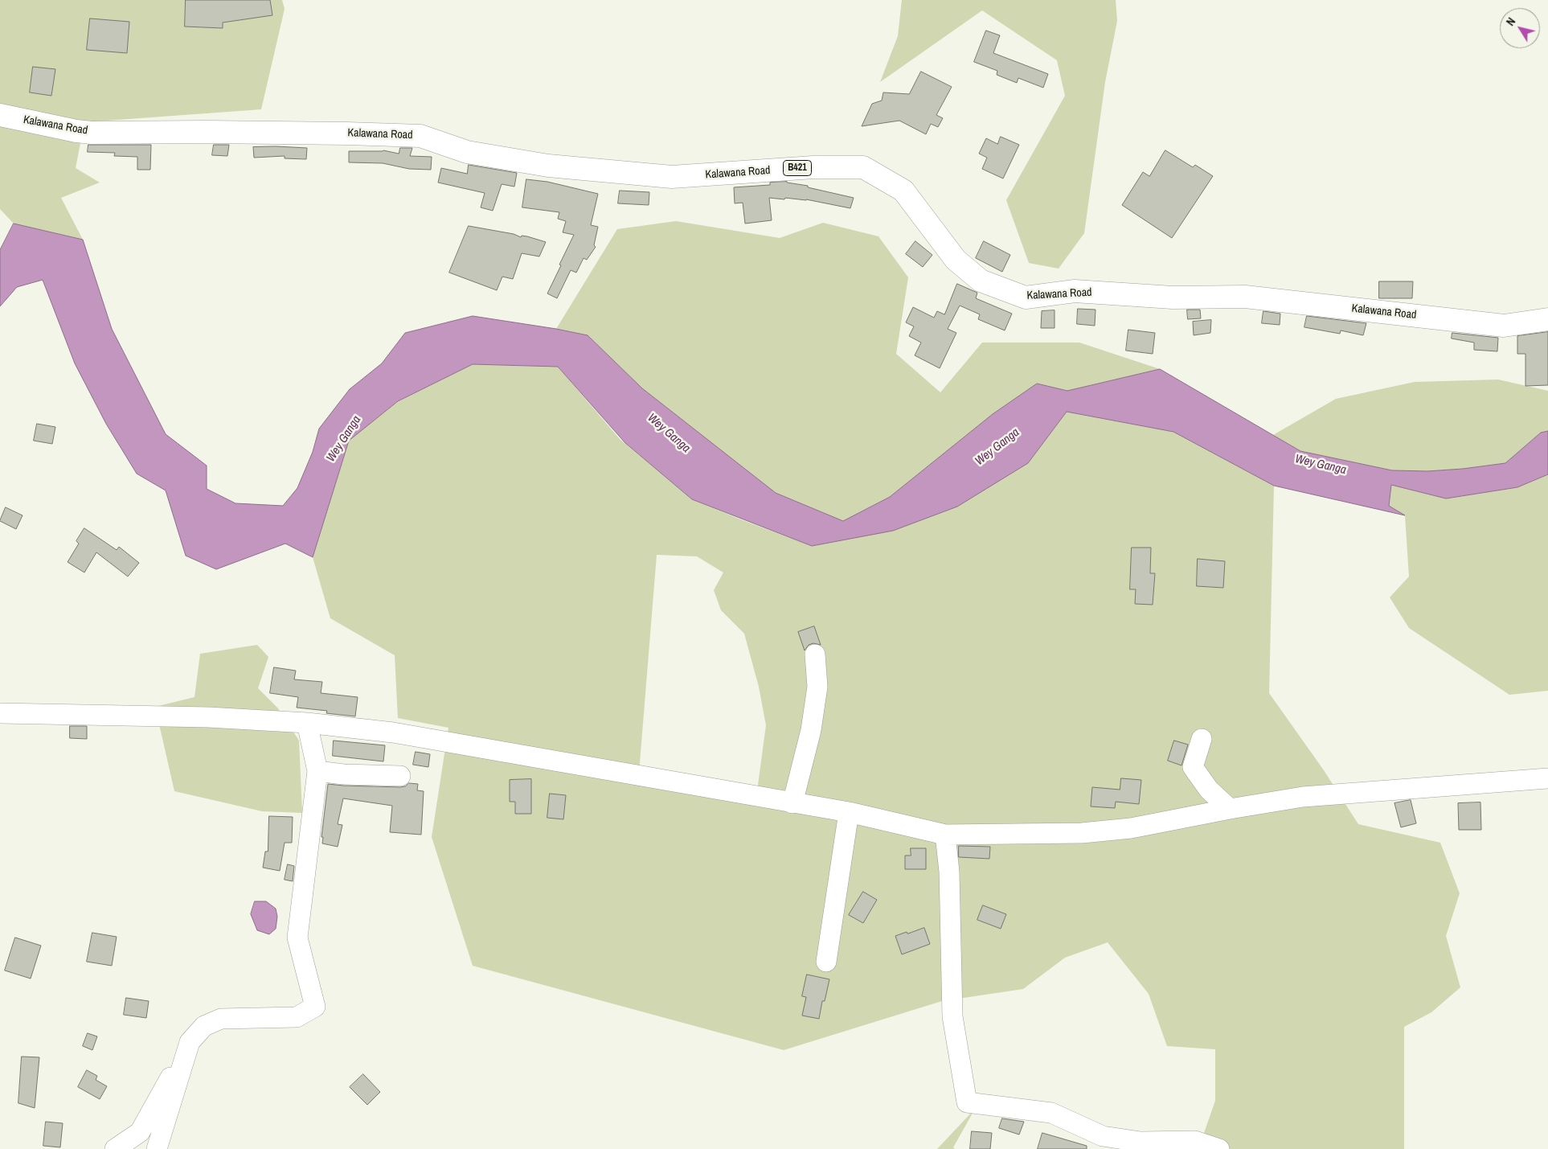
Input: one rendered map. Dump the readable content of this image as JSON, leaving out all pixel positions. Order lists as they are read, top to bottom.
{
  "streets": {
    "main road": ["Kalawana Road", "B421"]
  },
  "water": ["Wey Ganga"],
  "north": "top left"
}
